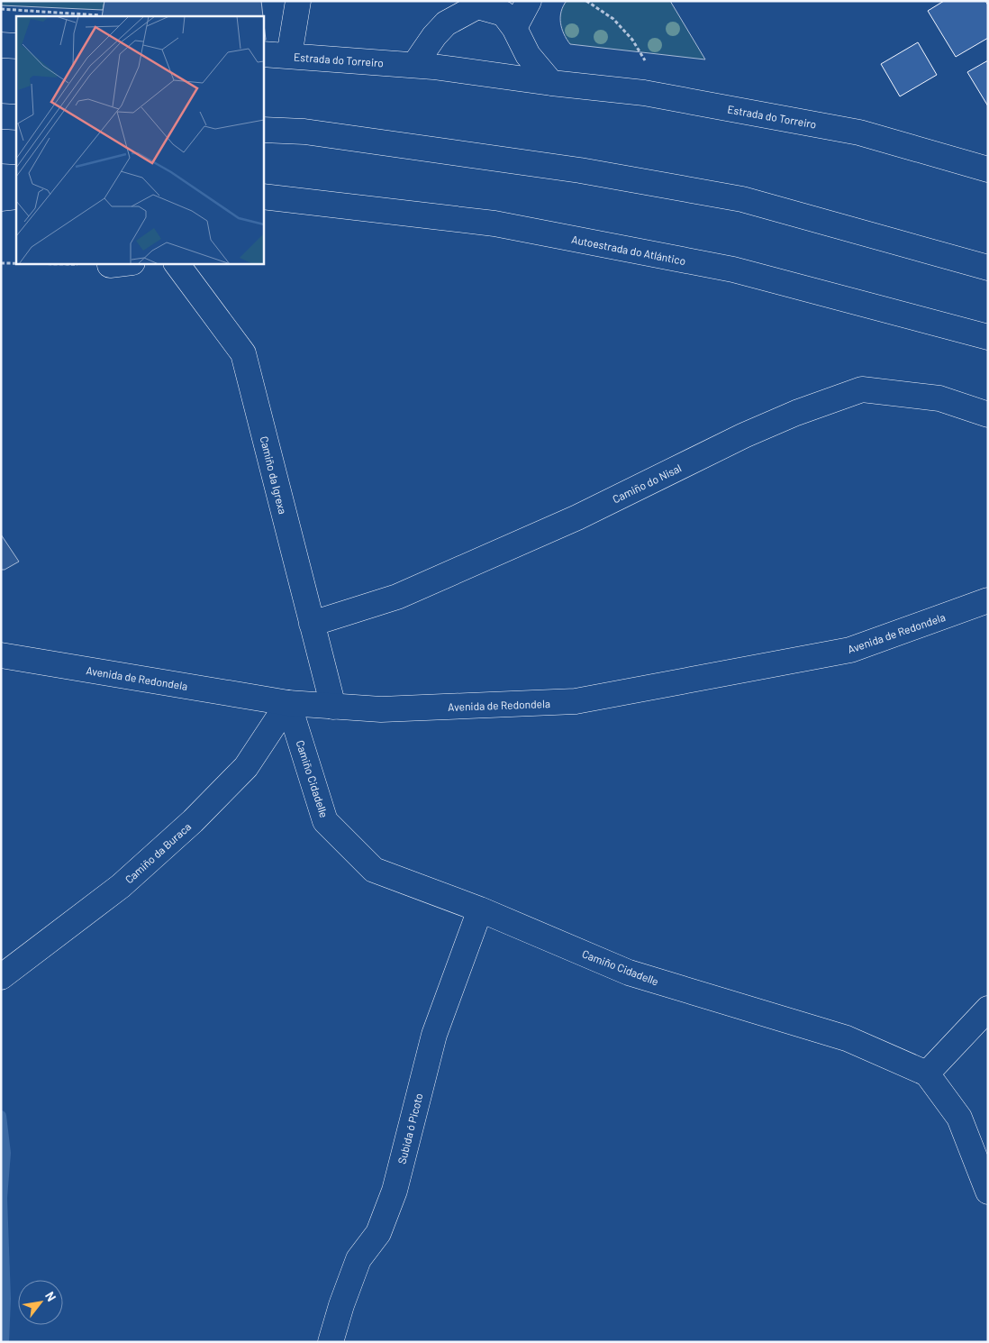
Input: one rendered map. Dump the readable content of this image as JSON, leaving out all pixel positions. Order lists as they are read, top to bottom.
{
  "streets": {
    "main road": [
      "Estrada do Torreiro",
      "Autoestrada do Atlántico",
      "Camiño da Igrexa",
      "Camiño do Nisal",
      "Avenida de Redondela",
      "Camiño Cidadelle",
      "Camiño da Buraca",
      "Subida ó Picoto"
    ]
  },
  "crossings": [
    ["Camiño da Igrexa", "Camiño do Nisal"],
    ["Camiño da Igrexa", "Avenida de Redondela"],
    ["Avenida de Redondela", "Camiño Cidadelle"],
    ["Avenida de Redondela", "Camiño da Buraca"],
    ["Camiño Cidadelle", "Camiño da Buraca"],
    ["Camiño Cidadelle", "Subida ó Picoto"]
  ],
  "north": "top right"
}
